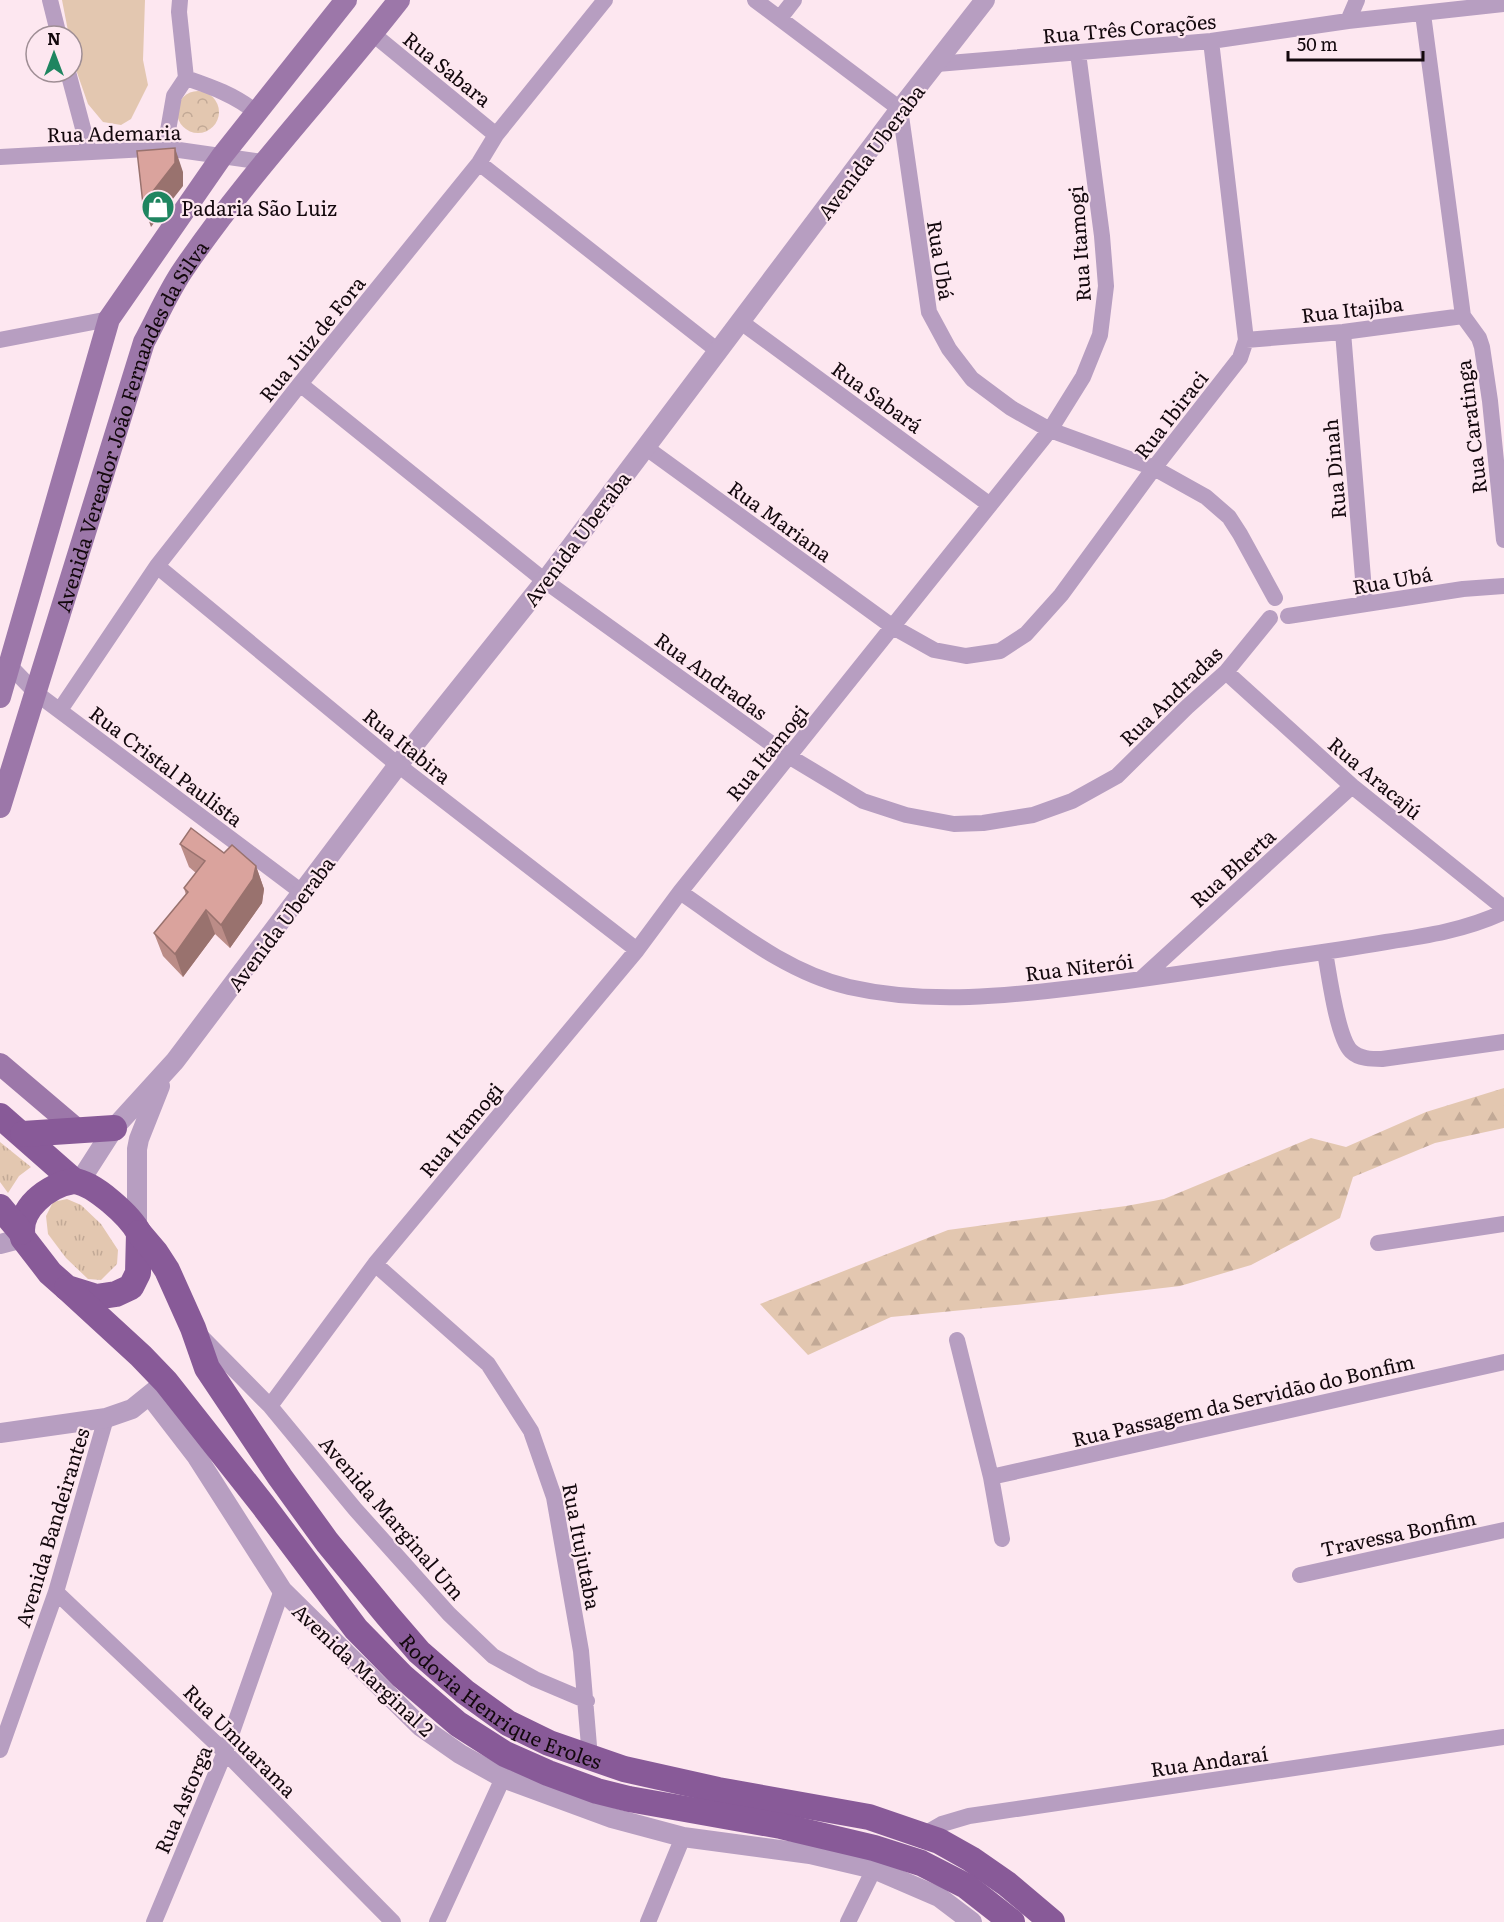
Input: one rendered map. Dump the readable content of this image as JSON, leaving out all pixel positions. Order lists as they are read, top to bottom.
{
  "streets": {
    "main road": ["Avenida Vereador João Fernandes da Silva", "Rodovia Henrique Eroles"],
    "street": [
      "Rua Três Corações",
      "Rua Sabara",
      "Rua Ademaria",
      "Avenida Uberaba",
      "Rua Itamogi",
      "Rua Ubá",
      "Rua Itajiba",
      "Rua Juiz de Fora",
      "Rua Sabará",
      "Rua Ibiraci",
      "Rua Caratinga",
      "Rua Dinah",
      "Rua Mariana",
      "Rua Andradas",
      "Rua Itabira",
      "Rua Cristal Paulista",
      "Rua Aracajú",
      "Rua Bherta",
      "Rua Niterói",
      "Rua Passagem da Servidão do Bonfim",
      "Avenida Marginal Um",
      "Avenida Bandeirantes",
      "Travessa Bonfim",
      "Rua Itujutaba",
      "Avenida Marginal 2",
      "Rua Umuarama",
      "Rua Andaraí",
      "Rua Astorga"
    ]
  },
  "crossings": [
    ["Rua Três Corações", "Avenida Uberaba"],
    ["Rua Três Corações", "Rua Itamogi"],
    ["Rua Sabara", "Rua Juiz de Fora"],
    ["Rua Sabara", "Avenida Vereador João Fernandes da Silva"],
    ["Rua Ademaria", "Avenida Vereador João Fernandes da Silva"],
    ["Avenida Uberaba", "Rua Ubá"],
    ["Avenida Uberaba", "Rua Sabará"],
    ["Avenida Uberaba", "Rua Mariana"],
    ["Avenida Uberaba", "Rua Andradas"],
    ["Avenida Uberaba", "Rua Itabira"],
    ["Avenida Uberaba", "Rua Cristal Paulista"],
    ["Avenida Uberaba", "Rodovia Henrique Eroles"],
    ["Rua Itamogi", "Rua Ubá"],
    ["Rua Itamogi", "Rua Sabará"],
    ["Rua Itamogi", "Rua Ibiraci"],
    ["Rua Itamogi", "Rua Mariana"],
    ["Rua Itamogi", "Rua Andradas"],
    ["Rua Itamogi", "Rua Itabira"],
    ["Rua Itamogi", "Rua Niterói"],
    ["Rua Itamogi", "Avenida Marginal Um"],
    ["Rua Itamogi", "Rua Itujutaba"],
    ["Rua Ubá", "Rua Ibiraci"],
    ["Rua Ubá", "Rua Dinah"],
    ["Rua Ubá", "Rua Andradas"],
    ["Rua Itajiba", "Rua Ibiraci"],
    ["Rua Itajiba", "Rua Caratinga"],
    ["Rua Itajiba", "Rua Dinah"],
    ["Rua Juiz de Fora", "Rua Andradas"],
    ["Rua Juiz de Fora", "Rua Itabira"],
    ["Rua Juiz de Fora", "Rua Cristal Paulista"],
    ["Rua Ibiraci", "Rua Mariana"],
    ["Avenida Vereador João Fernandes da Silva", "Rua Cristal Paulista"],
    ["Rua Andradas", "Rua Aracajú"],
    ["Rua Aracajú", "Rua Bherta"],
    ["Rua Aracajú", "Rua Niterói"],
    ["Rua Bherta", "Rua Niterói"],
    ["Avenida Marginal Um", "Rua Itujutaba"],
    ["Avenida Marginal Um", "Rodovia Henrique Eroles"],
    ["Avenida Bandeirantes", "Rua Umuarama"],
    ["Rua Itujutaba", "Rodovia Henrique Eroles"],
    ["Avenida Marginal 2", "Rodovia Henrique Eroles"],
    ["Avenida Marginal 2", "Rua Astorga"],
    ["Rodovia Henrique Eroles", "Rua Andaraí"],
    ["Rua Umuarama", "Rua Astorga"]
  ],
  "places": {
    "shop": ["Padaria São Luiz"]
  },
  "scale_bar": "50 m",
  "north": "top"
}
